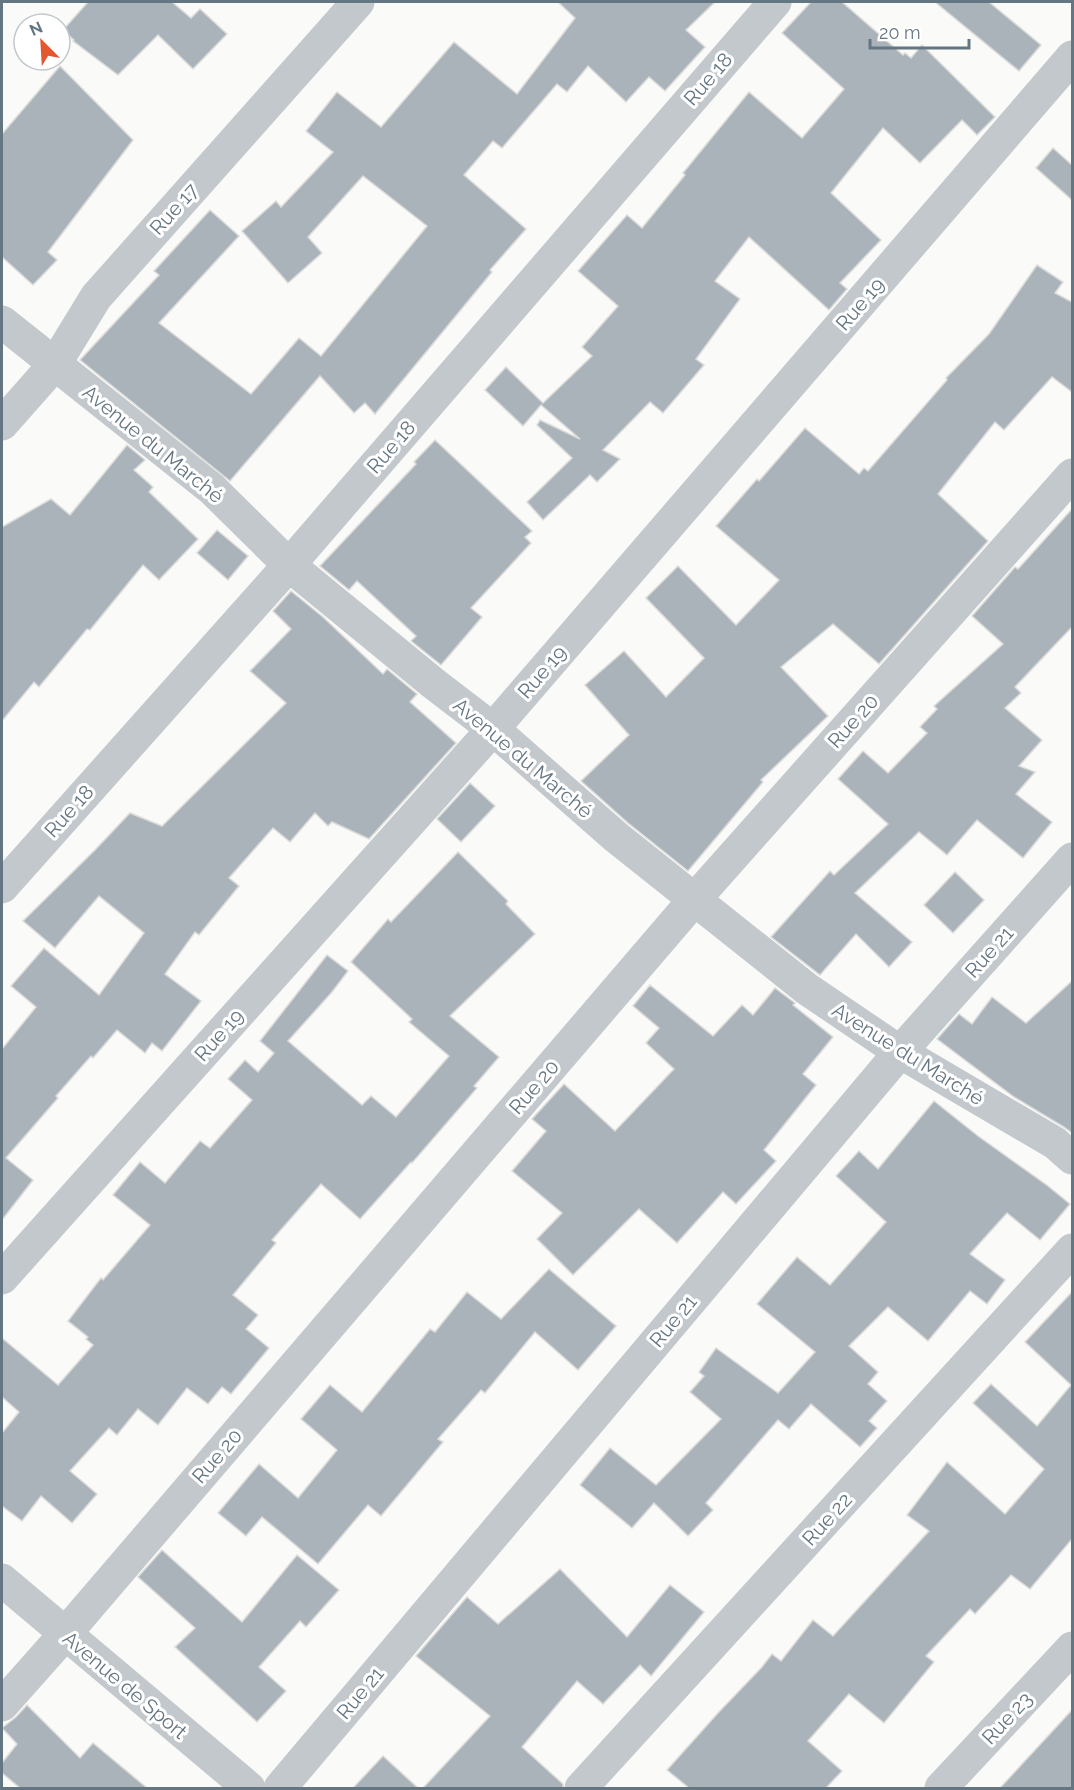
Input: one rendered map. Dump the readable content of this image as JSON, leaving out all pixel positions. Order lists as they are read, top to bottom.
{
  "streets": {
    "street": [
      "Rue 18",
      "Rue 17",
      "Rue 19",
      "Avenue du Marché",
      "Rue 20",
      "Rue 21",
      "Rue 22",
      "Avenue de Sport",
      "Rue 23"
    ]
  },
  "crossings": [
    ["Rue 18", "Avenue du Marché"],
    ["Rue 17", "Avenue du Marché"],
    ["Rue 19", "Avenue du Marché"],
    ["Avenue du Marché", "Rue 20"],
    ["Avenue du Marché", "Rue 21"],
    ["Rue 20", "Avenue de Sport"]
  ],
  "scale_bar": "20 m",
  "north": "top left"
}
